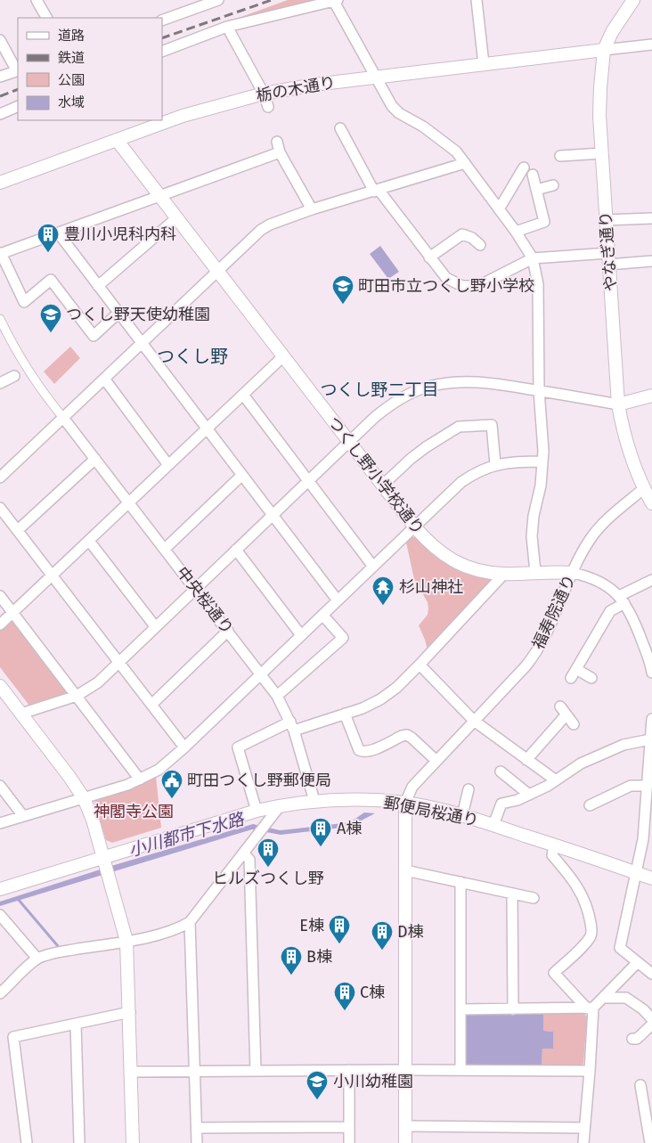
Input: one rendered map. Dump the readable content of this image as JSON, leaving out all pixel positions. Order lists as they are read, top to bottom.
{
  "streets": {
    "street": [
      "栃の木通り",
      "やなぎ通り",
      "つくし野小学校通り",
      "中央桜通り",
      "福寿院通り",
      "郵便局桜通り"
    ]
  },
  "crossings": [
    ["栃の木通り", "やなぎ通り"],
    ["栃の木通り", "つくし野小学校通り"],
    ["やなぎ通り", "福寿院通り"],
    ["つくし野小学校通り", "福寿院通り"],
    ["中央桜通り", "郵便局桜通り"],
    ["福寿院通り", "郵便局桜通り"]
  ],
  "districts": ["つくし野", "つくし野二丁目"],
  "water": ["小川都市下水路"],
  "parks": ["神閣寺公園"],
  "places": {
    "building": [
      "豊川小児科内科",
      "A棟",
      "ヒルズつくし野",
      "E棟",
      "D棟",
      "B棟",
      "C棟"
    ],
    "school or university": ["町田市立つくし野小学校", "つくし野天使幼稚園", "小川幼稚園"],
    "temple": ["杉山神社"],
    "public building": ["町田つくし野郵便局"]
  },
  "legend": [
    "道路",
    "鉄道",
    "公園",
    "水域"
  ]
}
